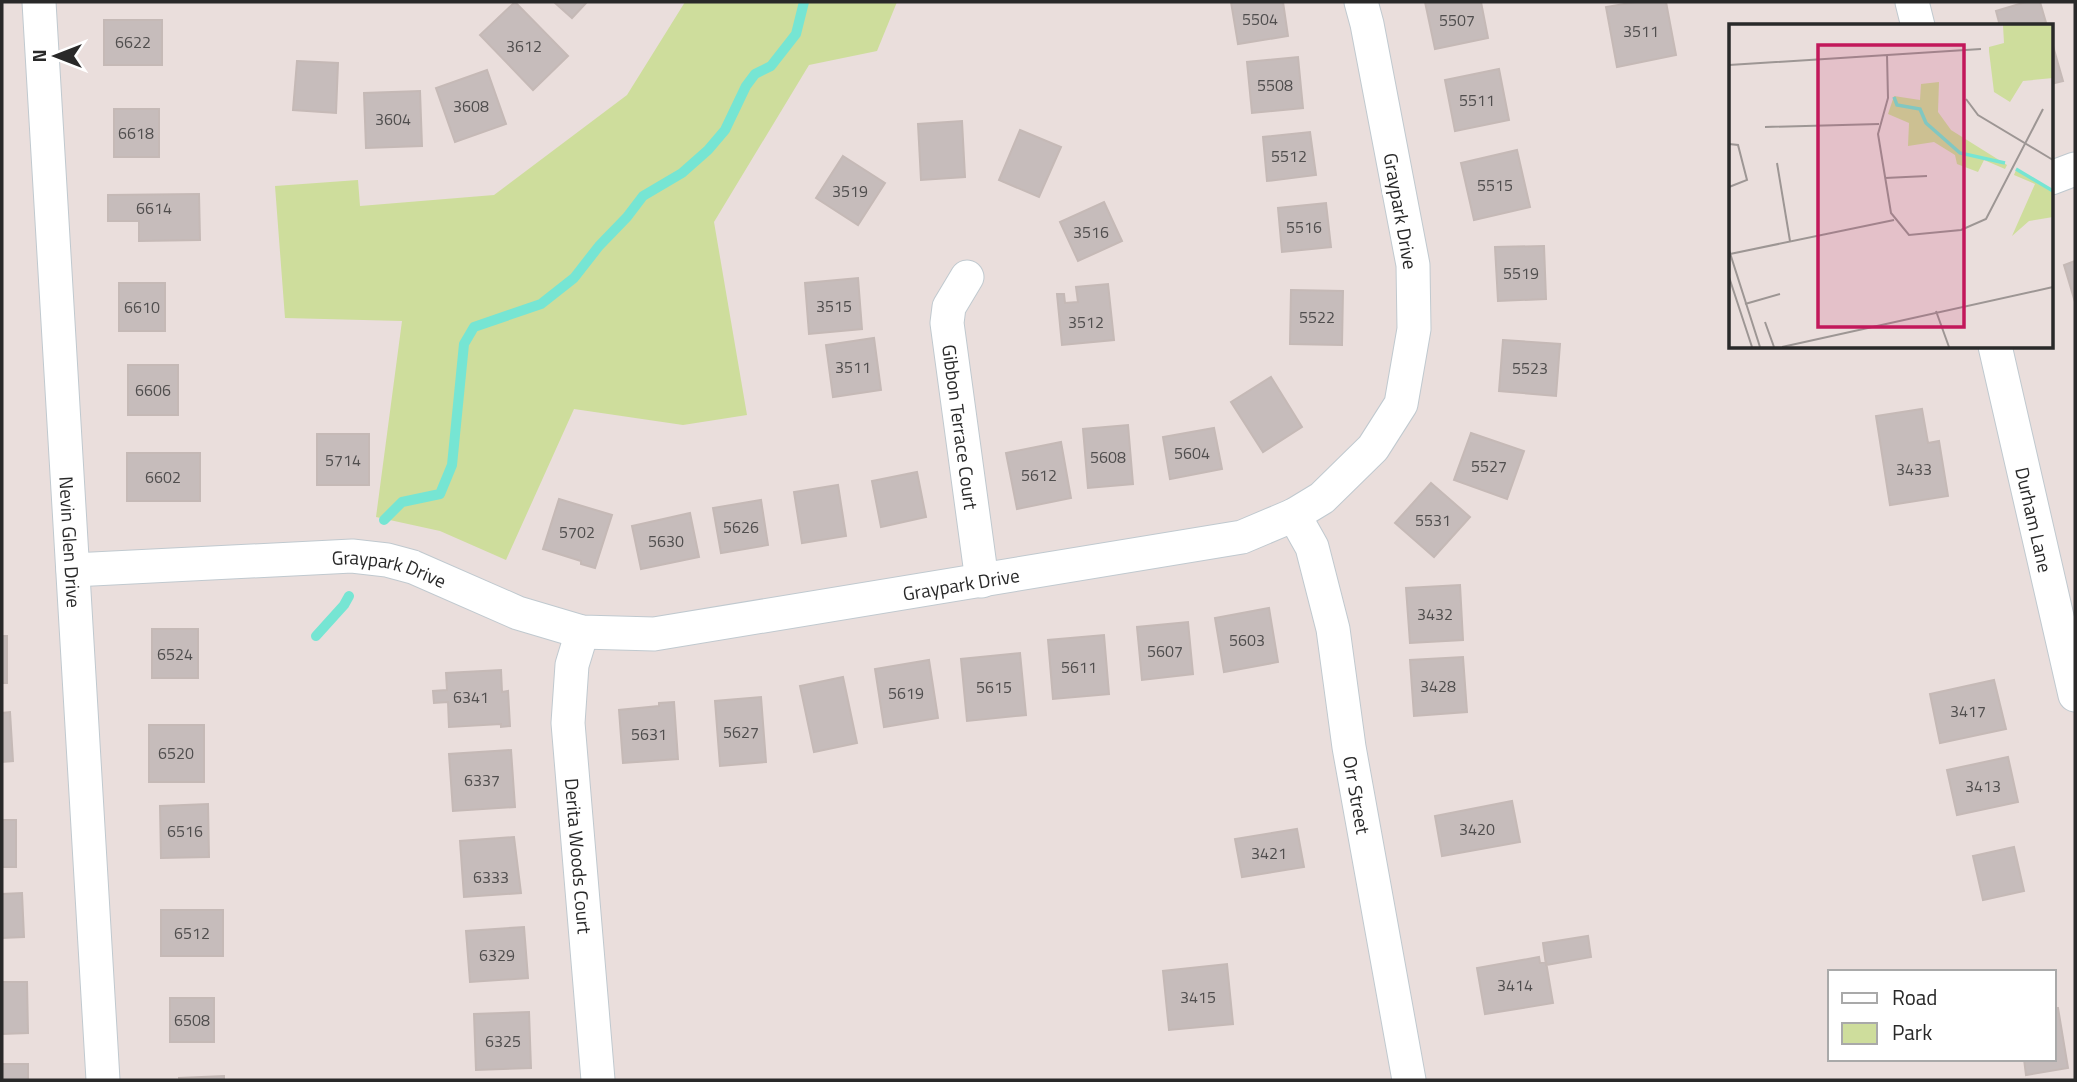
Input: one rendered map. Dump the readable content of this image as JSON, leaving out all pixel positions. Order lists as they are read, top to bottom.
{
  "streets": {
    "street": [
      "Graypark Drive",
      "Gibbon Terrace Court",
      "Durham Lane",
      "Nevin Glen Drive",
      "Orr Street",
      "Derita Woods Court"
    ]
  },
  "crossings": [
    ["Graypark Drive", "Gibbon Terrace Court"],
    ["Graypark Drive", "Nevin Glen Drive"],
    ["Graypark Drive", "Orr Street"],
    ["Graypark Drive", "Derita Woods Court"]
  ],
  "house_numbers": [
    "5504",
    "5507",
    "3511",
    "6622",
    "3612",
    "5508",
    "5511",
    "3608",
    "3604",
    "6618",
    "5512",
    "5515",
    "3519",
    "6614",
    "5516",
    "3516",
    "5519",
    "3515",
    "6610",
    "5522",
    "3512",
    "3511",
    "5523",
    "6606",
    "5604",
    "5608",
    "5714",
    "5527",
    "3433",
    "5612",
    "6602",
    "5531",
    "5626",
    "5702",
    "5630",
    "3432",
    "5603",
    "5607",
    "6524",
    "5611",
    "3428",
    "5615",
    "5619",
    "6341",
    "3417",
    "5627",
    "5631",
    "6520",
    "6337",
    "3413",
    "3420",
    "6516",
    "3421",
    "6333",
    "6512",
    "6329",
    "3414",
    "3415",
    "6508",
    "6325"
  ],
  "legend": ["Road", "Park"],
  "north": "left"
}
